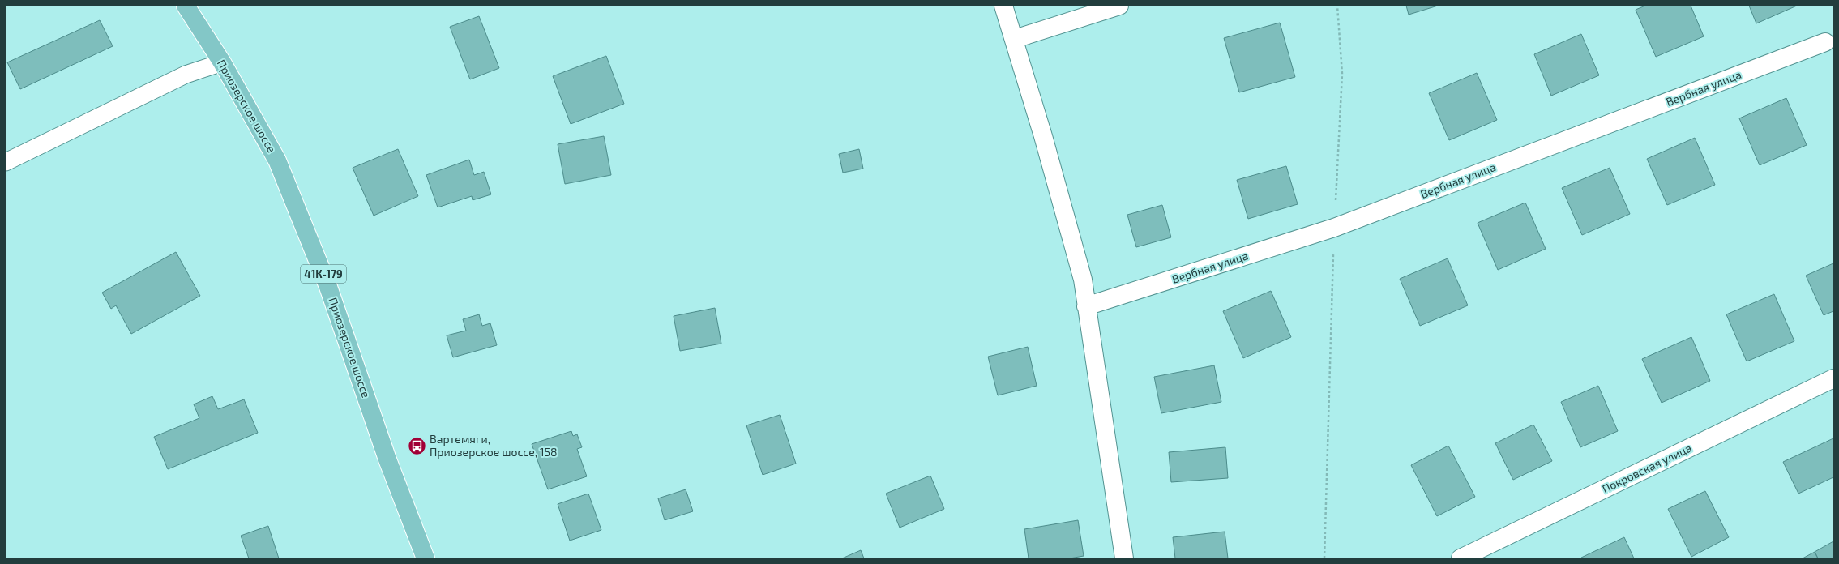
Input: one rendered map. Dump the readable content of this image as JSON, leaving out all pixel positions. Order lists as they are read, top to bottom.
{
  "streets": {
    "main road": ["Приозерское шоссе", "41К-179"],
    "street": ["Вербная улица", "Покровская улица"]
  },
  "places": {
    "bus stop": ["Вартемяги, Приозерское шоссе, 158"]
  }
}
